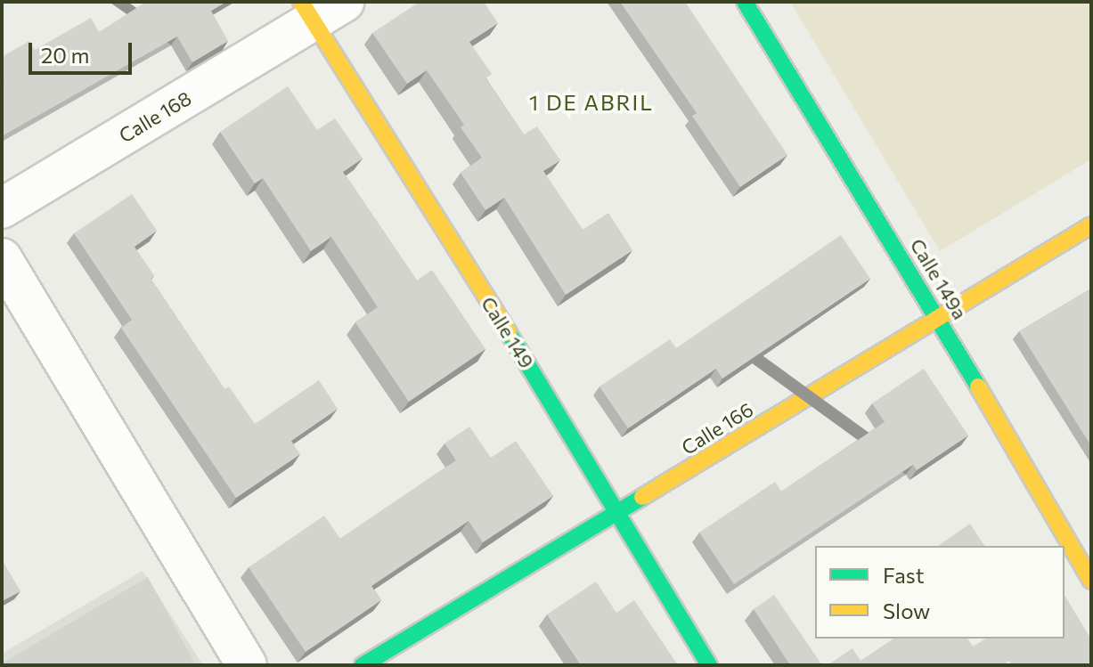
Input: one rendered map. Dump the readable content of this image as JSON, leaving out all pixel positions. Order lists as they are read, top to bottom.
{
  "streets": {
    "street": [
      "Calle 168",
      "Calle 149a",
      "Calle 149",
      "Calle 166"
    ]
  },
  "crossings": [
    ["Calle 168", "Calle 149"],
    ["Calle 149a", "Calle 166"],
    ["Calle 149", "Calle 166"]
  ],
  "districts": ["1 DE ABRIL"],
  "legend": ["Fast", "Slow"],
  "scale_bar": "20 m"
}
